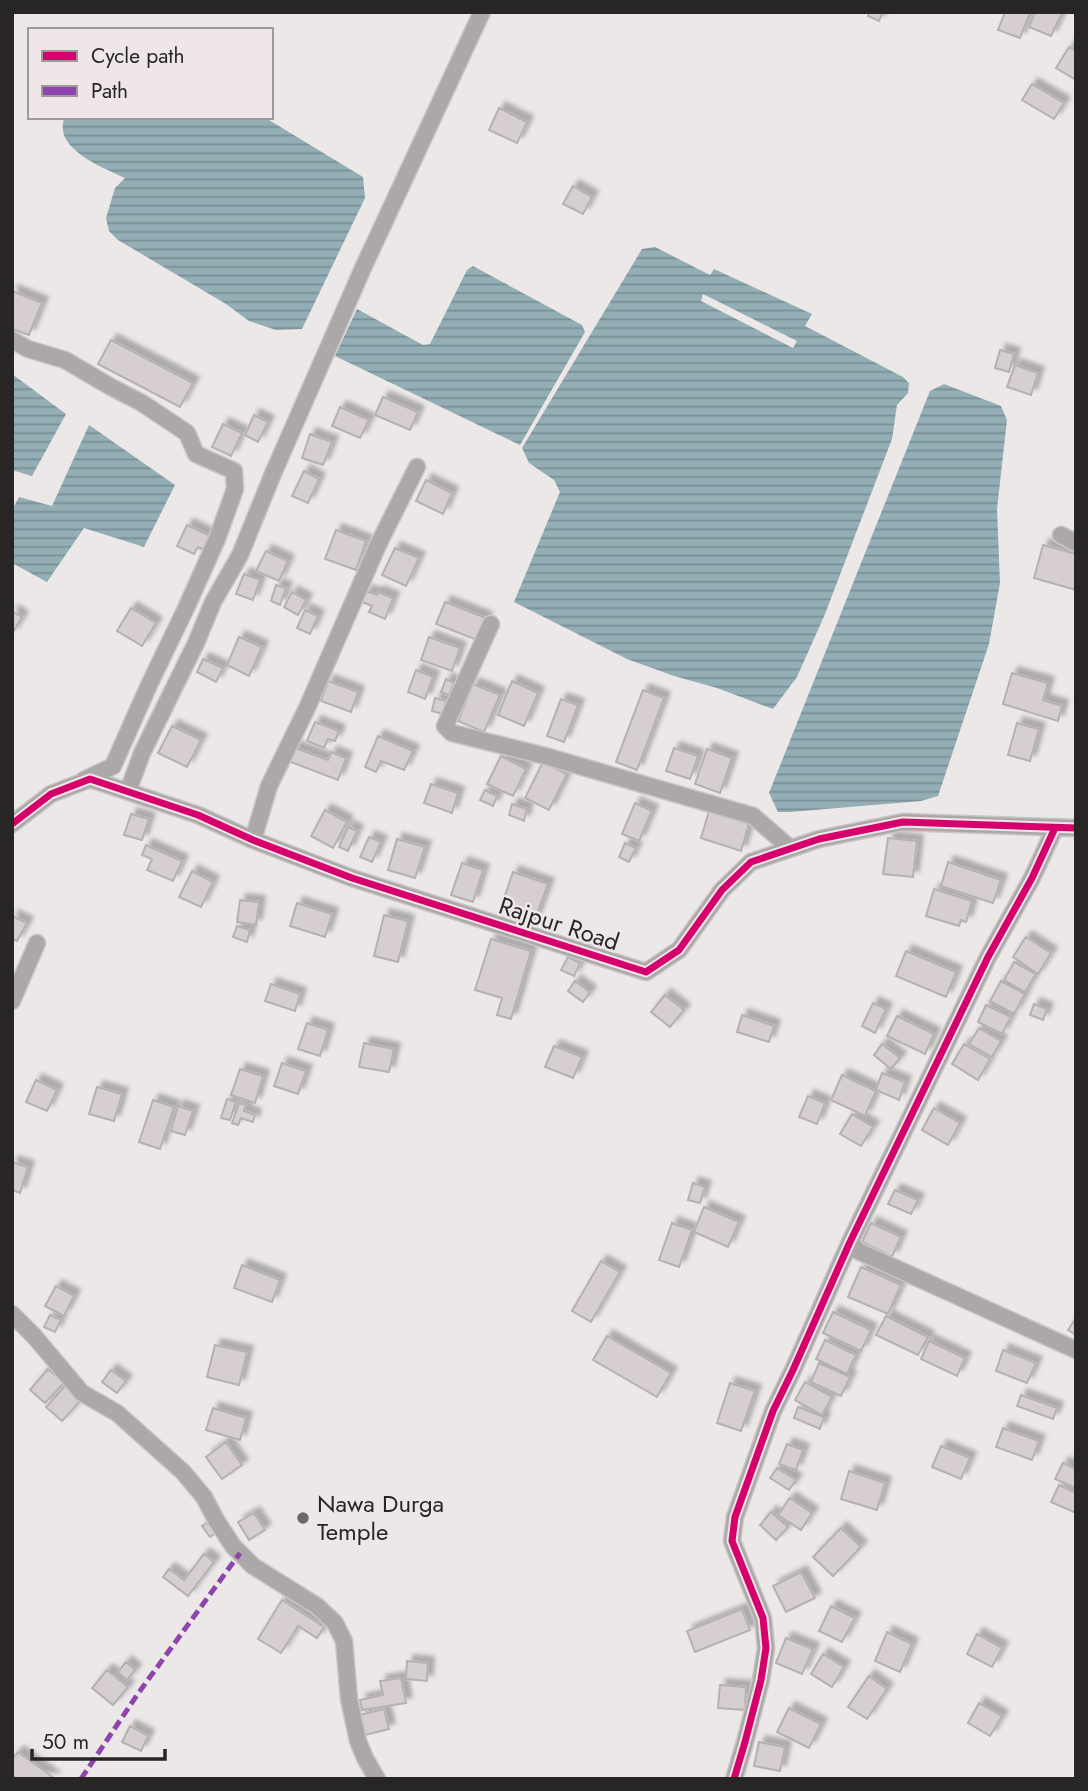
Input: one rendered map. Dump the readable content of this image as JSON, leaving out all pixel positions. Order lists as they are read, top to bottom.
{
  "streets": {
    "street": ["Rajpur Road"]
  },
  "places": ["Nawa Durga Temple"],
  "legend": ["Cycle path", "Path"],
  "scale_bar": "50 m"
}
